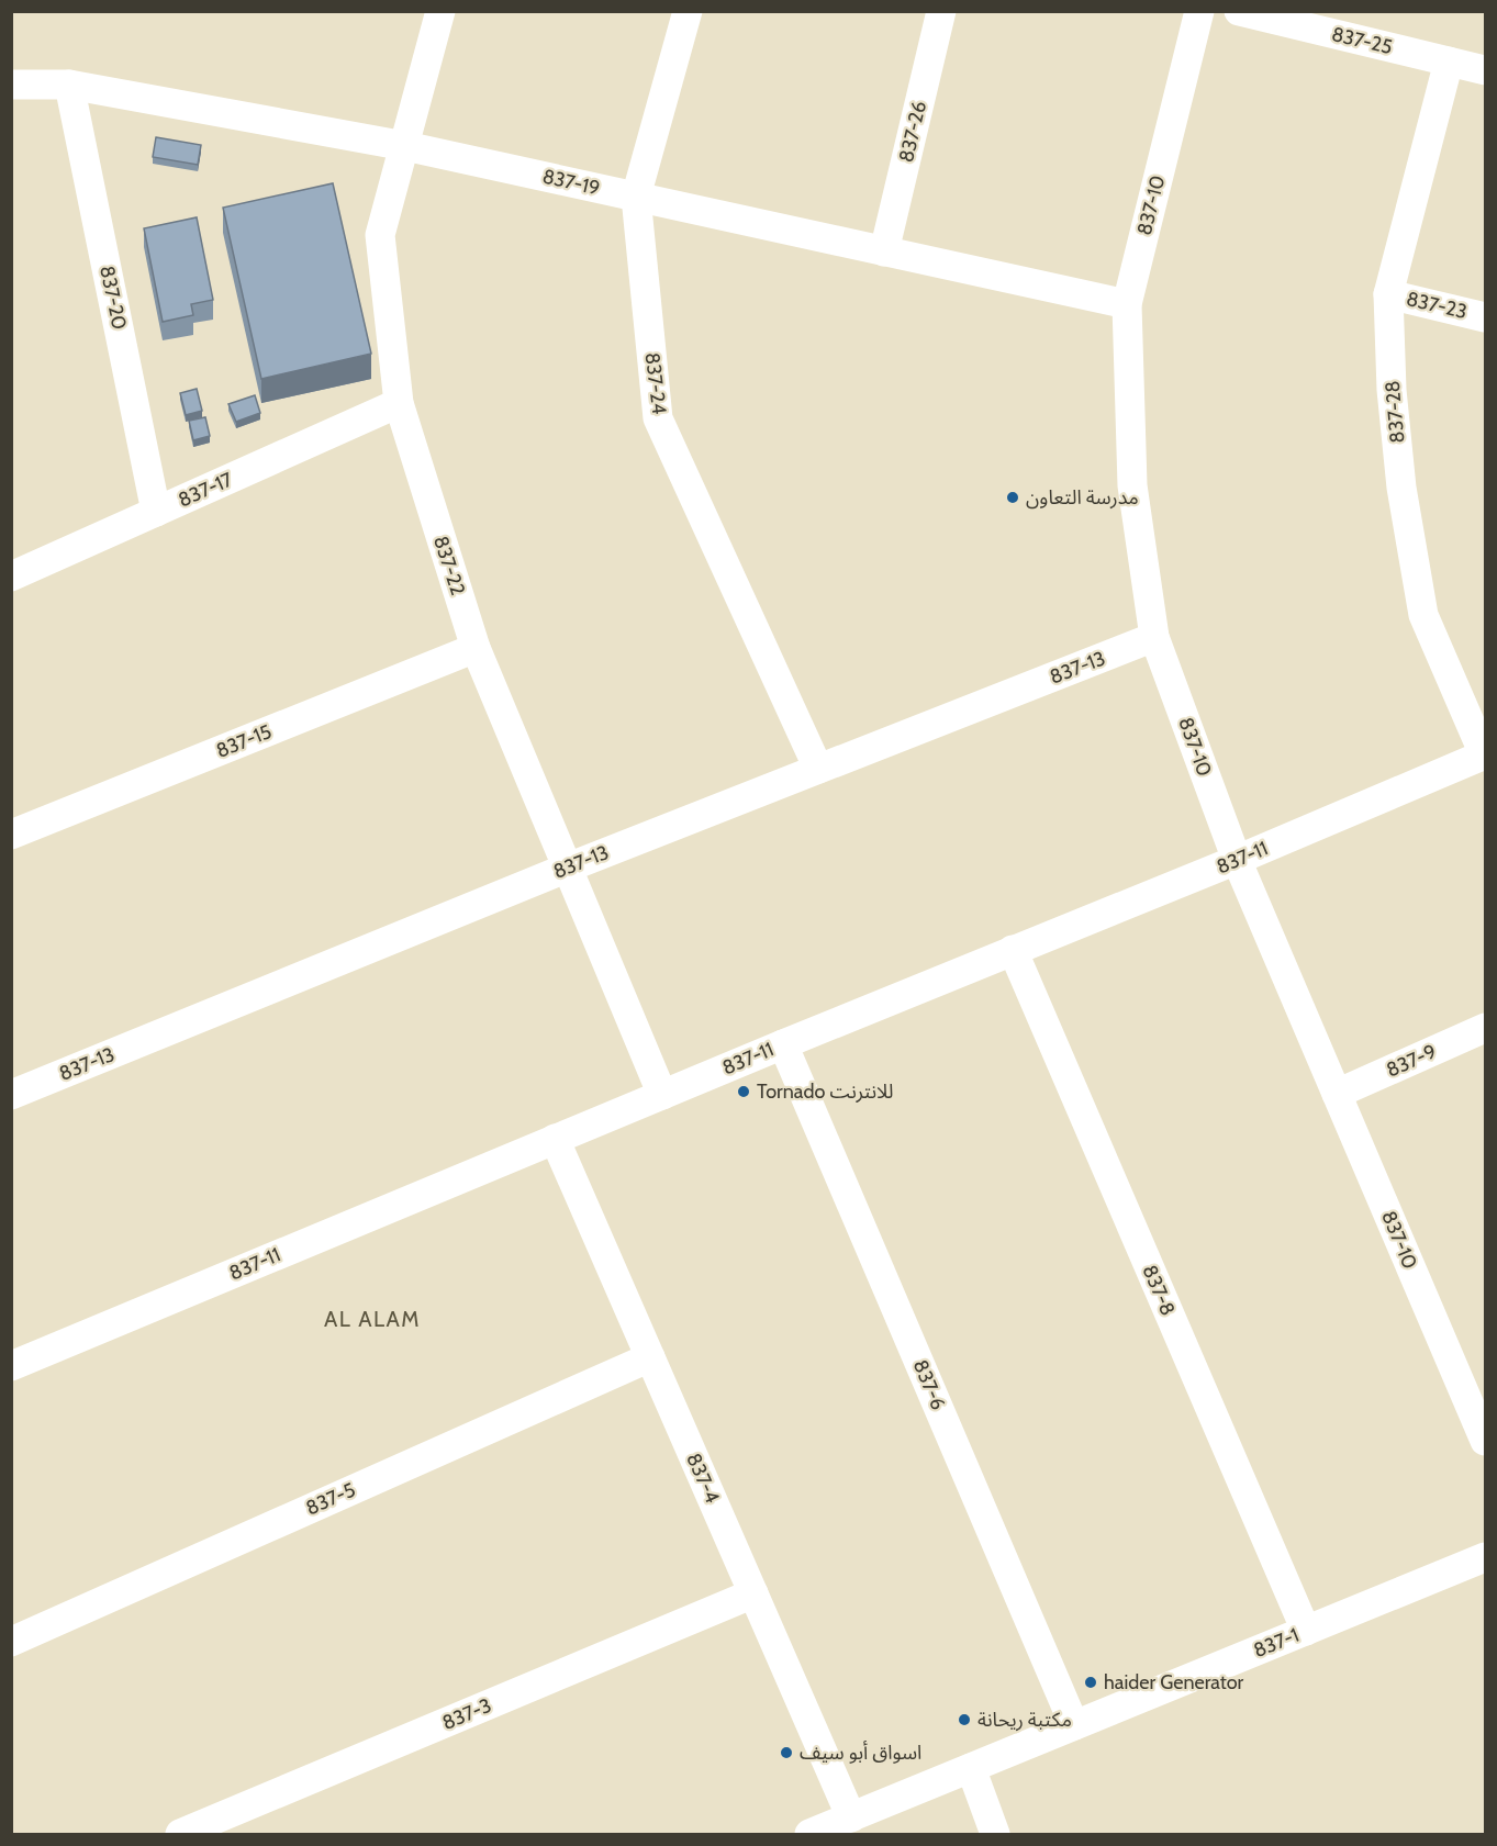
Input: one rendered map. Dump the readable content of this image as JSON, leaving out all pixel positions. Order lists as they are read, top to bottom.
{
  "streets": {
    "street": [
      "837-25",
      "837-26",
      "837-19",
      "837-10",
      "837-20",
      "837-23",
      "837-24",
      "837-28",
      "837-17",
      "837-22",
      "837-13",
      "837-15",
      "837-11",
      "837-9",
      "837-8",
      "837-6",
      "837-4",
      "837-5",
      "837-1",
      "837-3"
    ]
  },
  "crossings": [
    ["837-25", "837-28"],
    ["837-26", "837-19"],
    ["837-19", "837-10"],
    ["837-19", "837-20"],
    ["837-19", "837-24"],
    ["837-19", "837-22"],
    ["837-10", "837-13"],
    ["837-10", "837-11"],
    ["837-10", "837-9"],
    ["837-20", "837-17"],
    ["837-23", "837-28"],
    ["837-24", "837-13"],
    ["837-28", "837-11"],
    ["837-17", "837-22"],
    ["837-22", "837-13"],
    ["837-22", "837-15"],
    ["837-22", "837-11"],
    ["837-11", "837-8"],
    ["837-11", "837-6"],
    ["837-11", "837-4"],
    ["837-8", "837-1"],
    ["837-6", "837-1"],
    ["837-4", "837-5"],
    ["837-4", "837-1"],
    ["837-4", "837-3"]
  ],
  "districts": ["AL ALAM"],
  "places": [
    "مدرسة التعاون",
    "Tornado للانترنت",
    "haider Generator",
    "مكتبة ريحانة",
    "اسواق أبو سيف"
  ]
}
